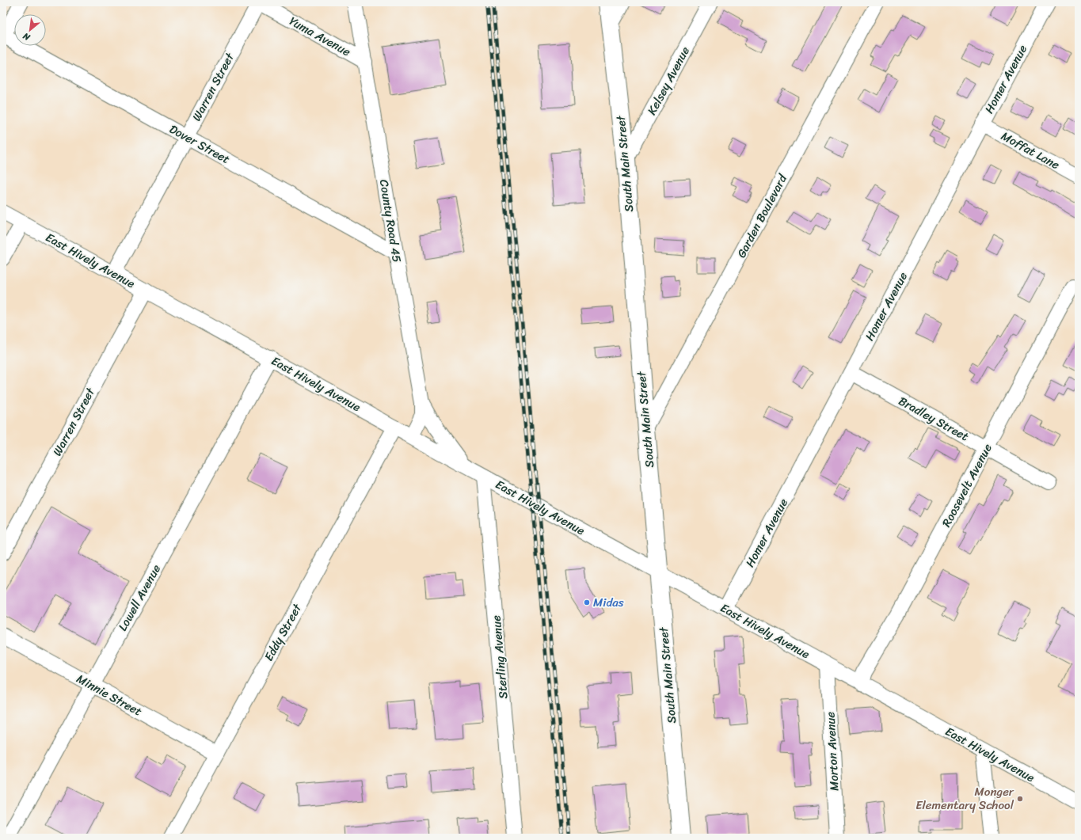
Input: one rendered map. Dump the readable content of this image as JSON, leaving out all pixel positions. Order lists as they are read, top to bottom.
{
  "streets": {
    "main road": ["South Main Street"],
    "street": [
      "Yuma Avenue",
      "Homer Avenue",
      "Kelsey Avenue",
      "Warren Street",
      "Dover Street",
      "Moffat Lane",
      "Garden Boulevard",
      "County Road 45",
      "East Hively Avenue",
      "Bradley Street",
      "Roosevelt Avenue",
      "Lowell Avenue",
      "Eddy Street",
      "Sterling Avenue",
      "Minnie Street",
      "Morton Avenue"
    ]
  },
  "crossings": [
    ["Yuma Avenue", "Warren Street"],
    ["Yuma Avenue", "County Road 45"],
    ["Homer Avenue", "Moffat Lane"],
    ["Homer Avenue", "East Hively Avenue"],
    ["Homer Avenue", "Bradley Street"],
    ["Kelsey Avenue", "South Main Street"],
    ["Warren Street", "Dover Street"],
    ["Warren Street", "East Hively Avenue"],
    ["Dover Street", "County Road 45"],
    ["South Main Street", "Garden Boulevard"],
    ["South Main Street", "East Hively Avenue"],
    ["County Road 45", "East Hively Avenue"],
    ["East Hively Avenue", "Roosevelt Avenue"],
    ["East Hively Avenue", "Lowell Avenue"],
    ["East Hively Avenue", "Eddy Street"],
    ["East Hively Avenue", "Sterling Avenue"],
    ["East Hively Avenue", "Morton Avenue"],
    ["Bradley Street", "Roosevelt Avenue"],
    ["Lowell Avenue", "Minnie Street"],
    ["Eddy Street", "Minnie Street"]
  ],
  "places": ["Midas", "Monger Elementary School"],
  "north": "bottom left"
}
